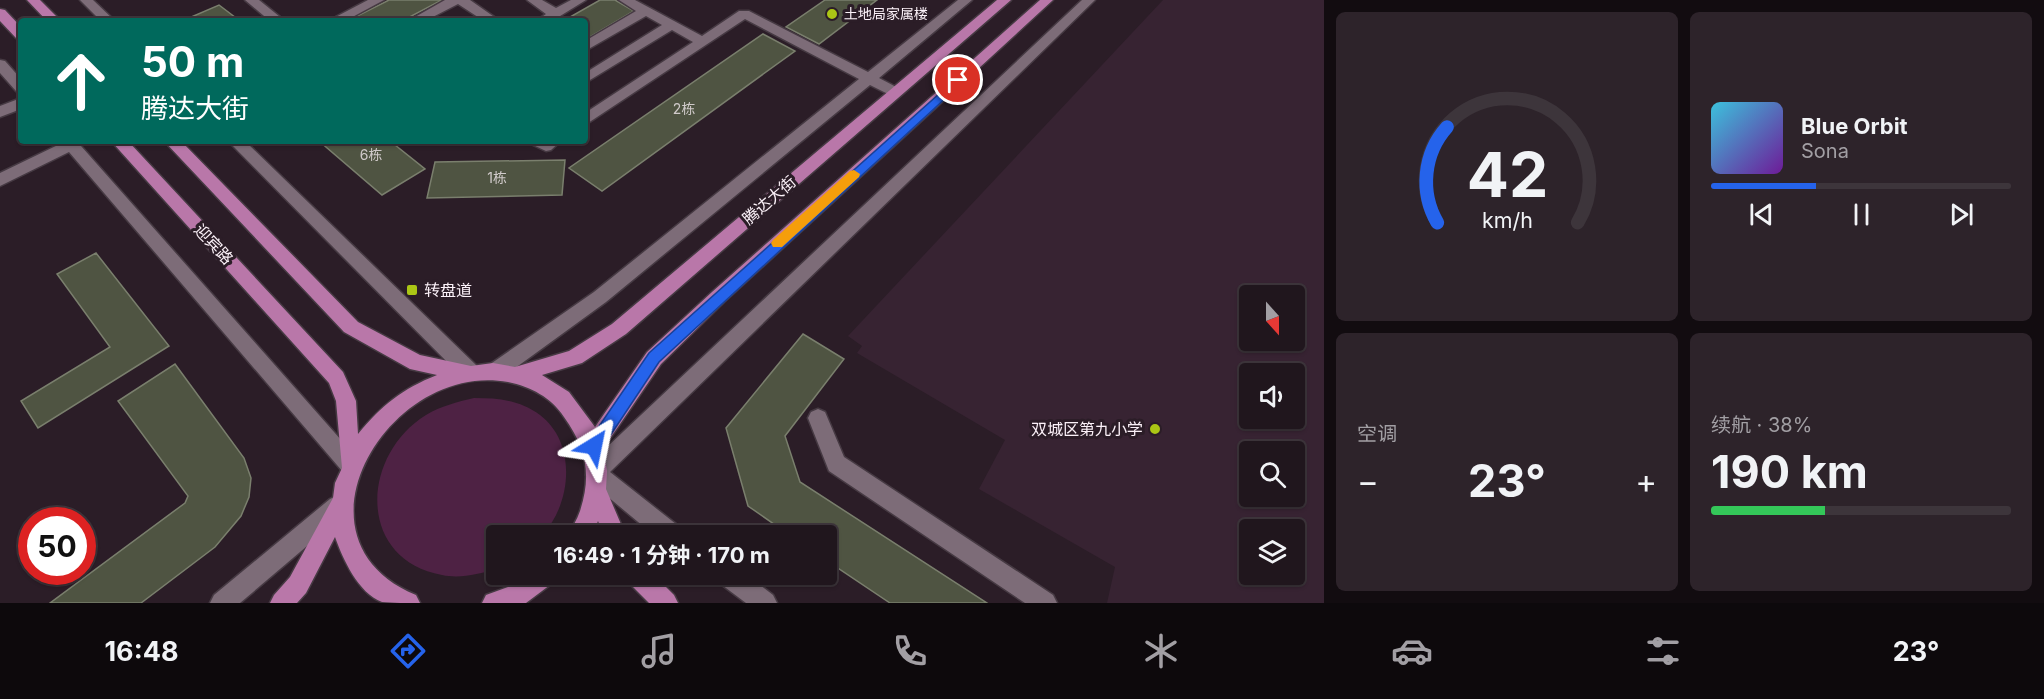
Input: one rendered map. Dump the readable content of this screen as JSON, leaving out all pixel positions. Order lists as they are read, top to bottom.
{
  "streets": {
    "main road": ["腾达大街", "迎宾路"]
  },
  "places": {
    "other": ["土地局家属楼", "双城区第九小学"],
    "transit": ["转盘道"]
  },
  "house_numbers": ["2栋", "6栋", "1栋"],
  "north": "bottom",
  "page": {
    "turn": ["50 m", "腾达大街"],
    "song": ["Blue Orbit", "Sona"],
    "tile": [
      "空调",
      ["续航 · 38%", "190 km"]
    ],
    "heat": ["−", "23°", "+"],
    "limit": "50",
    "trip": "16:49 · 1 分钟 · 170 m",
    "tabs": ["16:48", "23°"],
    "gauge": ["42", "km/h"]
  }
}
